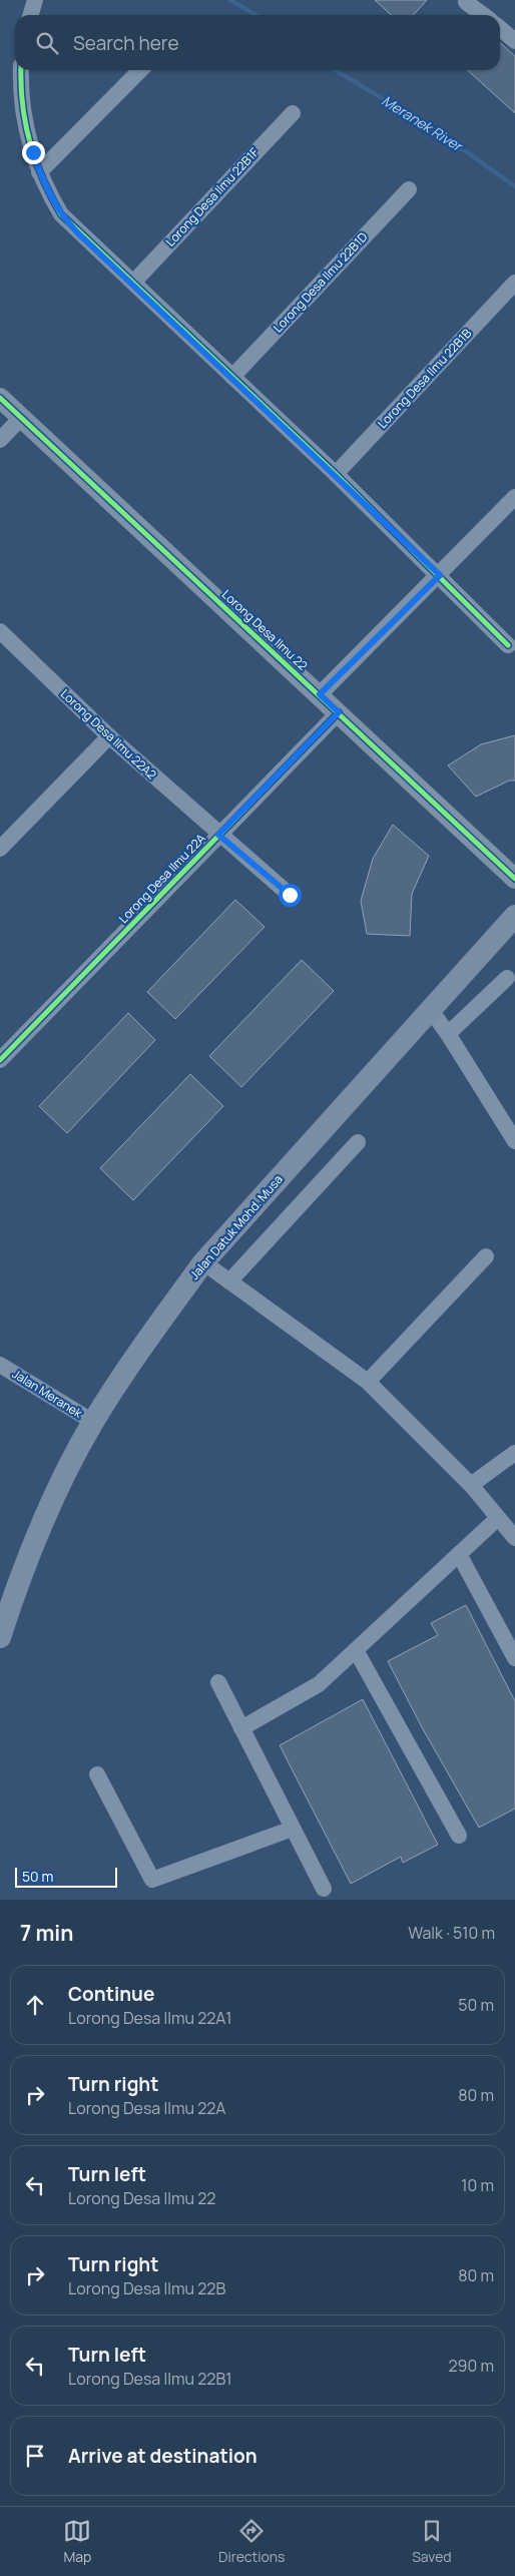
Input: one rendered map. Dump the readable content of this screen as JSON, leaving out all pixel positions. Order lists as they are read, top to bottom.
{
  "streets": {
    "main road": ["Jalan Datuk Mohd. Musa"],
    "street": [
      "Lorong Desa Ilmu 22B1F",
      "Lorong Desa Ilmu 22B1D",
      "Lorong Desa Ilmu 22B1B",
      "Lorong Desa Ilmu 22",
      "Lorong Desa Ilmu 22A2",
      "Lorong Desa Ilmu 22A",
      "Jalan Meranek"
    ]
  },
  "crossings": [
    ["Lorong Desa Ilmu 22", "Lorong Desa Ilmu 22A"],
    ["Lorong Desa Ilmu 22A2", "Lorong Desa Ilmu 22A"],
    ["Jalan Datuk Mohd. Musa", "Jalan Meranek"]
  ],
  "water": ["Meranek River"],
  "scale_bar": "50 m",
  "page": {
    "search": "Search here",
    "scale": "50 m",
    "heading": ["7 min", "Walk · 510 m"],
    "list": [
      ["Continue", "Lorong Desa Ilmu 22A1", "50 m"],
      ["Turn right", "Lorong Desa Ilmu 22A", "80 m"],
      ["Turn left", "Lorong Desa Ilmu 22", "10 m"],
      ["Turn right", "Lorong Desa Ilmu 22B", "80 m"],
      ["Turn left", "Lorong Desa Ilmu 22B1", "290 m"],
      "Arrive at destination"
    ],
    "nav": ["Map", "Directions", "Saved"]
  }
}
